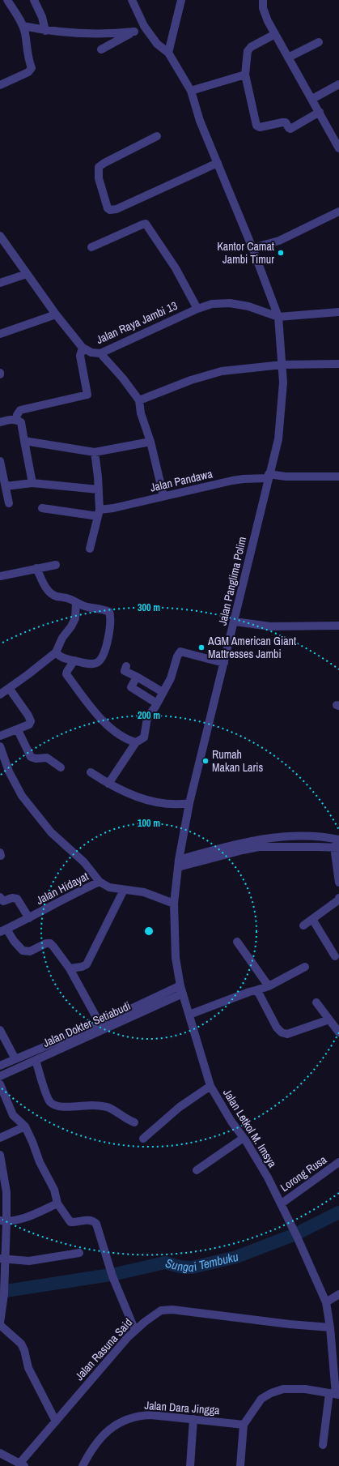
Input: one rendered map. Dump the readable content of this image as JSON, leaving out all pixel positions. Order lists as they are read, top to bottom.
{
  "streets": {
    "street": [
      "Jalan Raya Jambi 13",
      "Jalan Pandawa",
      "Jalan Panglima Polim",
      "Jalan Hidayat",
      "Jalan Dokter Setiabudi",
      "Jalan Letkol M. Imsya",
      "Lorong Rusa",
      "Jalan Rasuna Said",
      "Jalan Dara Jingga"
    ]
  },
  "crossings": [
    ["Jalan Raya Jambi 13", "Jalan Panglima Polim"],
    ["Jalan Pandawa", "Jalan Panglima Polim"],
    ["Jalan Panglima Polim", "Jalan Letkol M. Imsya"],
    ["Jalan Hidayat", "Jalan Letkol M. Imsya"],
    ["Jalan Dokter Setiabudi", "Jalan Letkol M. Imsya"],
    ["Jalan Letkol M. Imsya", "Lorong Rusa"],
    ["Jalan Letkol M. Imsya", "Jalan Rasuna Said"]
  ],
  "water": ["Sungai Tembuku"],
  "places": ["Kantor Camat Jambi Timur", "AGM American Giant Mattresses Jambi", "Rumah Makan Laris"],
  "rings": ["300 m", "200 m", "100 m"]
}
